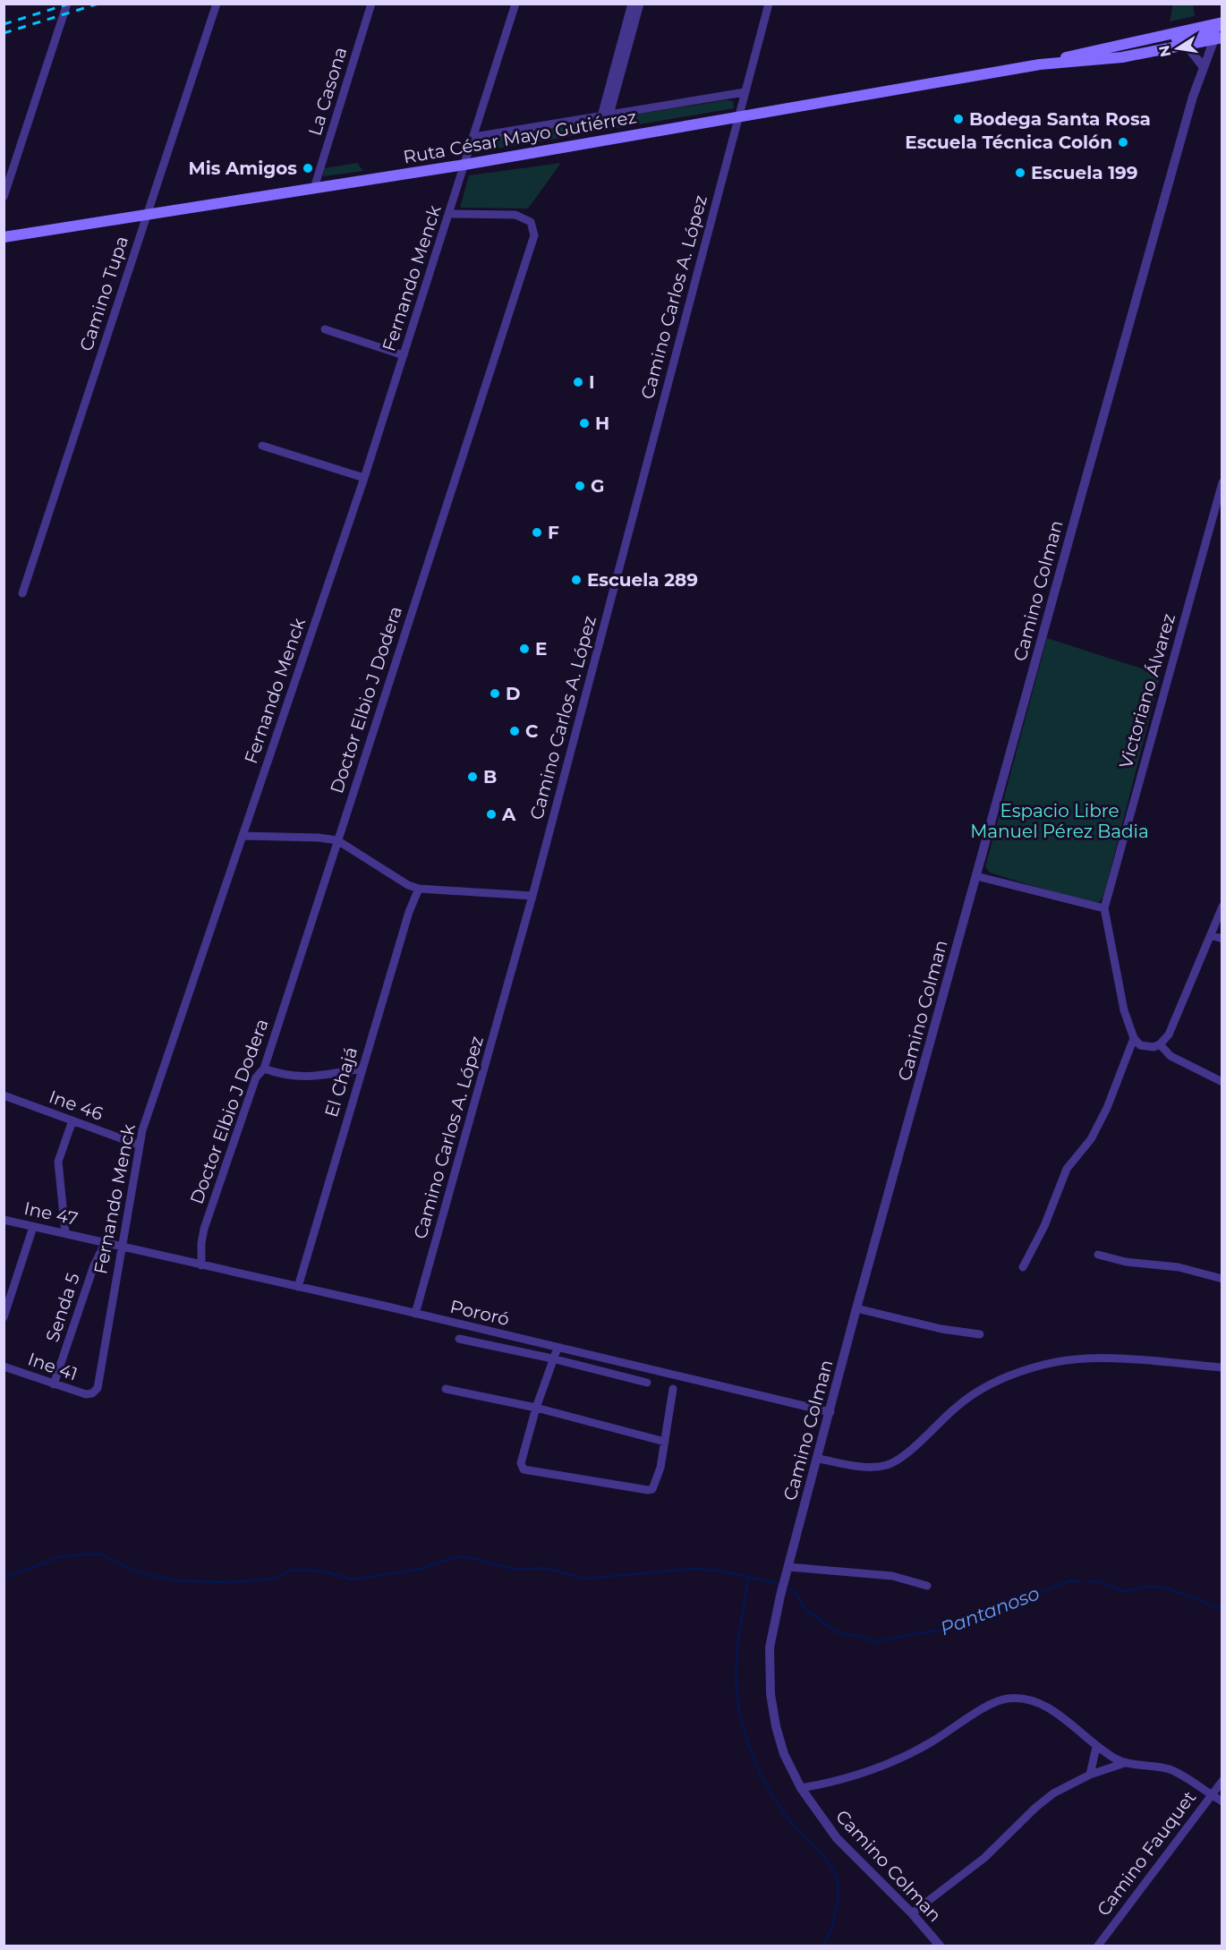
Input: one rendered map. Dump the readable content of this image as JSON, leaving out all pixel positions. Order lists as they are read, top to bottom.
{
  "streets": {
    "main road": ["Ruta César Mayo Gutiérrez"],
    "street": [
      "La Casona",
      "Fernando Menck",
      "Camino Tupa",
      "Camino Carlos A. López",
      "Camino Colman",
      "Victoriano Álvarez",
      "Doctor Elbio J Dodera",
      "El Chajá",
      "Ine 46",
      "Ine 47",
      "Senda 5",
      "Pororó",
      "Ine 41",
      "Camino Fauquet"
    ]
  },
  "crossings": [
    ["La Casona", "Ruta César Mayo Gutiérrez"],
    ["Ruta César Mayo Gutiérrez", "Fernando Menck"],
    ["Ruta César Mayo Gutiérrez", "Camino Tupa"],
    ["Ruta César Mayo Gutiérrez", "Camino Carlos A. López"],
    ["Ruta César Mayo Gutiérrez", "Camino Colman"],
    ["Fernando Menck", "Doctor Elbio J Dodera"],
    ["Fernando Menck", "Ine 46"],
    ["Fernando Menck", "Ine 47"],
    ["Fernando Menck", "Pororó"],
    ["Fernando Menck", "Ine 41"],
    ["Camino Carlos A. López", "Pororó"],
    ["Camino Colman", "Pororó"],
    ["Doctor Elbio J Dodera", "Pororó"],
    ["El Chajá", "Pororó"],
    ["Ine 47", "Senda 5"],
    ["Ine 47", "Pororó"],
    ["Senda 5", "Ine 41"]
  ],
  "water": ["Pantanoso"],
  "parks": ["Espacio Libre Manuel Pérez Badia"],
  "places": [
    "Bodega Santa Rosa",
    "Escuela Técnica Colón",
    "Mis Amigos",
    "Escuela 199",
    "I",
    "H",
    "G",
    "F",
    "Escuela 289",
    "E",
    "D",
    "C",
    "B",
    "A"
  ],
  "north": "left"
}
